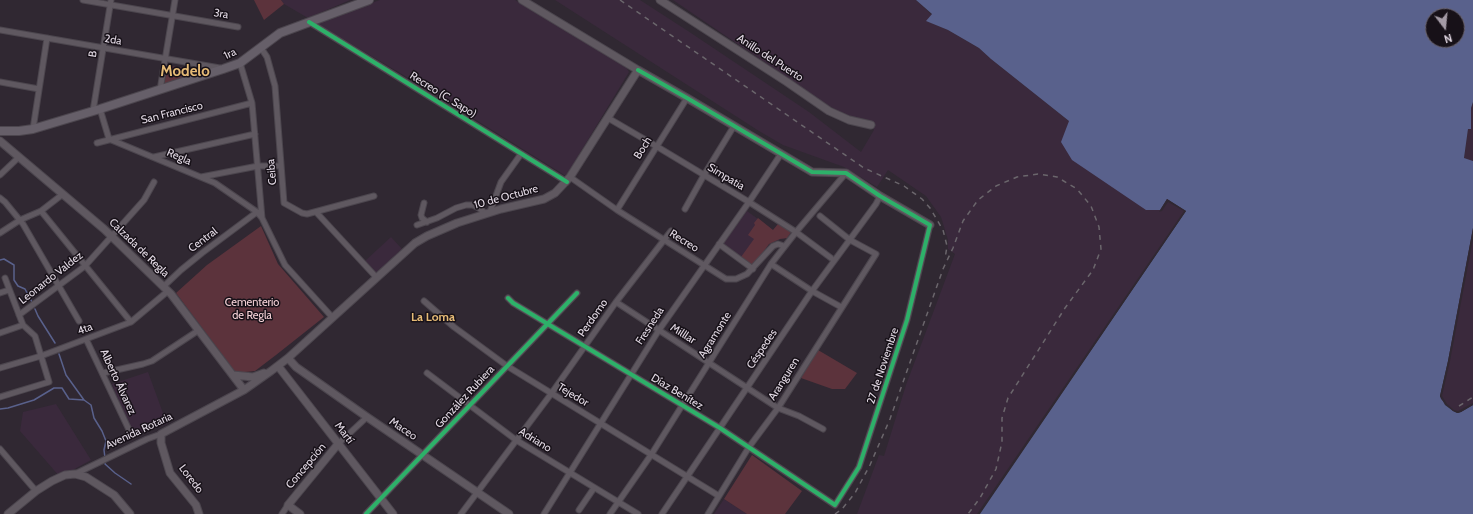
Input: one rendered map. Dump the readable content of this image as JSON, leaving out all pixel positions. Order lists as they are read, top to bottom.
{
  "streets": {
    "main road": [
      "1ra",
      "Anillo del Puerto",
      "10 de Octubre",
      "Calzada de Regla",
      "Maceo",
      "Avenida Rotaria",
      "Martí",
      "Concepción",
      "Loredo"
    ],
    "street": [
      "3ra",
      "2da",
      "B",
      "Recreo (C. Sapo)",
      "San Francisco",
      "Boch",
      "Regla",
      "Ceiba",
      "Simpatia",
      "Central",
      "Recreo",
      "Leonardo Valdez",
      "Perdomo",
      "Fresneda",
      "4ta",
      "Milllar",
      "Agramonte",
      "Céspedes",
      "27 de Noviembre",
      "Aranguren",
      "Alberto Álvarez",
      "Díaz Benítez",
      "Tejedor",
      "González Rubiera",
      "Adriano"
    ]
  },
  "crossings": [
    ["3ra", "B"],
    ["2da", "B"],
    ["2da", "1ra"],
    ["B", "1ra"],
    ["1ra", "Recreo (C. Sapo)"],
    ["1ra", "Ceiba"],
    ["Recreo (C. Sapo)", "10 de Octubre"],
    ["Recreo (C. Sapo)", "Recreo"],
    ["San Francisco", "Regla"],
    ["Boch", "Simpatia"],
    ["Boch", "Recreo"],
    ["Regla", "Central"],
    ["Simpatia", "10 de Octubre"],
    ["Simpatia", "Fresneda"],
    ["Simpatia", "Agramonte"],
    ["10 de Octubre", "Recreo"],
    ["10 de Octubre", "Maceo"],
    ["10 de Octubre", "Avenida Rotaria"],
    ["10 de Octubre", "Martí"],
    ["Central", "Calzada de Regla"],
    ["Central", "4ta"],
    ["Recreo", "Perdomo"],
    ["Recreo", "Fresneda"],
    ["Recreo", "Agramonte"],
    ["Calzada de Regla", "Leonardo Valdez"],
    ["Calzada de Regla", "4ta"],
    ["Calzada de Regla", "Avenida Rotaria"],
    ["Perdomo", "Milllar"],
    ["Perdomo", "Díaz Benítez"],
    ["Perdomo", "Tejedor"],
    ["Perdomo", "Maceo"],
    ["Perdomo", "Adriano"],
    ["Fresneda", "Milllar"],
    ["Fresneda", "Díaz Benítez"],
    ["Fresneda", "Tejedor"],
    ["Fresneda", "Adriano"],
    ["4ta", "Alberto Álvarez"],
    ["Milllar", "Agramonte"],
    ["Milllar", "Céspedes"],
    ["Milllar", "Aranguren"],
    ["Agramonte", "Díaz Benítez"],
    ["Agramonte", "Tejedor"],
    ["Agramonte", "Adriano"],
    ["Céspedes", "Aranguren"],
    ["Céspedes", "Díaz Benítez"],
    ["Céspedes", "Tejedor"],
    ["27 de Noviembre", "Díaz Benítez"],
    ["Aranguren", "Díaz Benítez"],
    ["Aranguren", "Tejedor"],
    ["Díaz Benítez", "González Rubiera"],
    ["Tejedor", "González Rubiera"],
    ["González Rubiera", "Maceo"],
    ["González Rubiera", "Martí"],
    ["González Rubiera", "Adriano"],
    ["Maceo", "Concepción"],
    ["Avenida Rotaria", "Martí"],
    ["Avenida Rotaria", "Loredo"],
    ["Martí", "Concepción"]
  ],
  "districts": ["Modelo", "La Loma"],
  "parks": ["Cementerio de Regla"],
  "north": "bottom"
}
